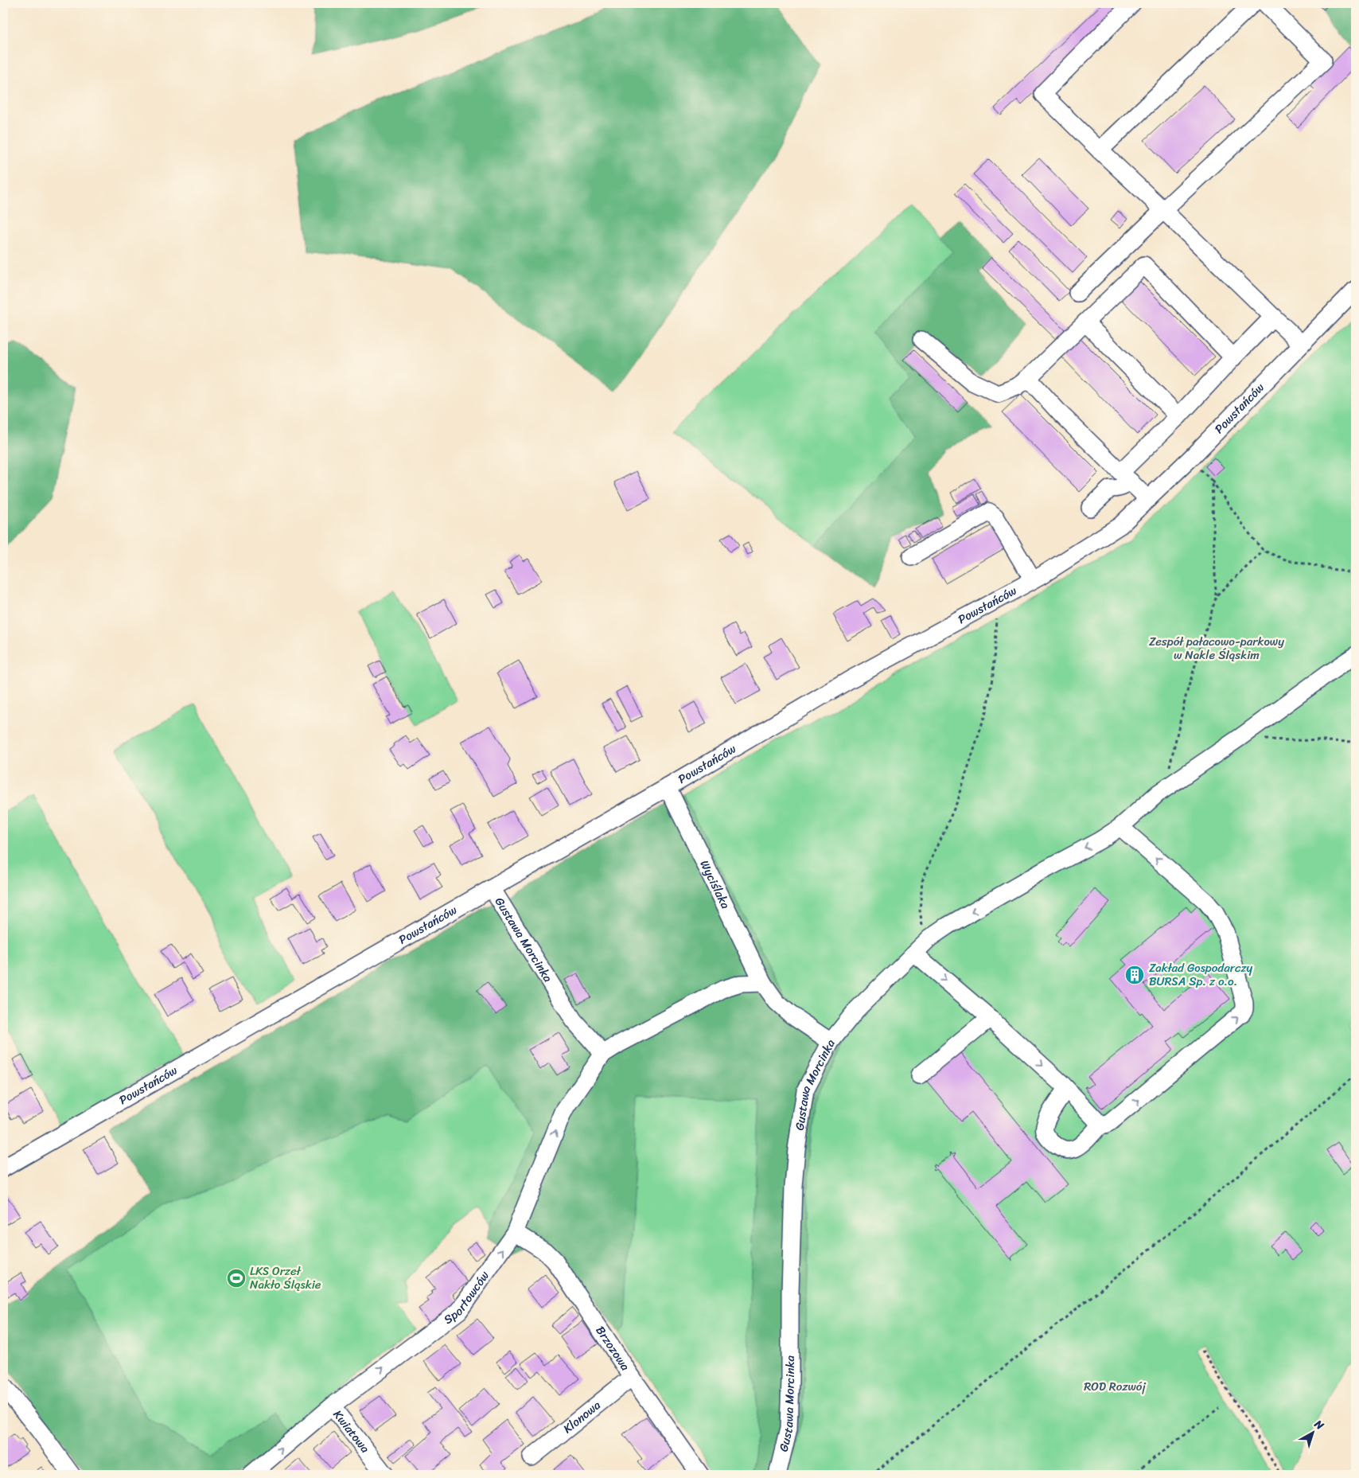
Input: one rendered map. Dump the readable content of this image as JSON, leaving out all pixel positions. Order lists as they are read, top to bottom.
{
  "streets": {
    "street": [
      "Powstańców",
      "Wyciślaka",
      "Gustawa Morcinka",
      "Sportowców",
      "Brzozowa",
      "Klonowa",
      "Kwiatowa"
    ]
  },
  "crossings": [
    ["Powstańców", "Wyciślaka"],
    ["Powstańców", "Gustawa Morcinka"],
    ["Wyciślaka", "Gustawa Morcinka"],
    ["Gustawa Morcinka", "Sportowców"],
    ["Sportowców", "Brzozowa"],
    ["Sportowców", "Kwiatowa"],
    ["Brzozowa", "Klonowa"]
  ],
  "one_way": ["Sportowców"],
  "parks": ["Zespół pałacowo-parkowy w Nakle Śląskim", "ROD Rozwój"],
  "places": {
    "building": ["Zakład Gospodarczy BURSA Sp. z o.o."],
    "sports": ["LKS Orzeł Nakło Śląskie"]
  },
  "north": "top right"
}
